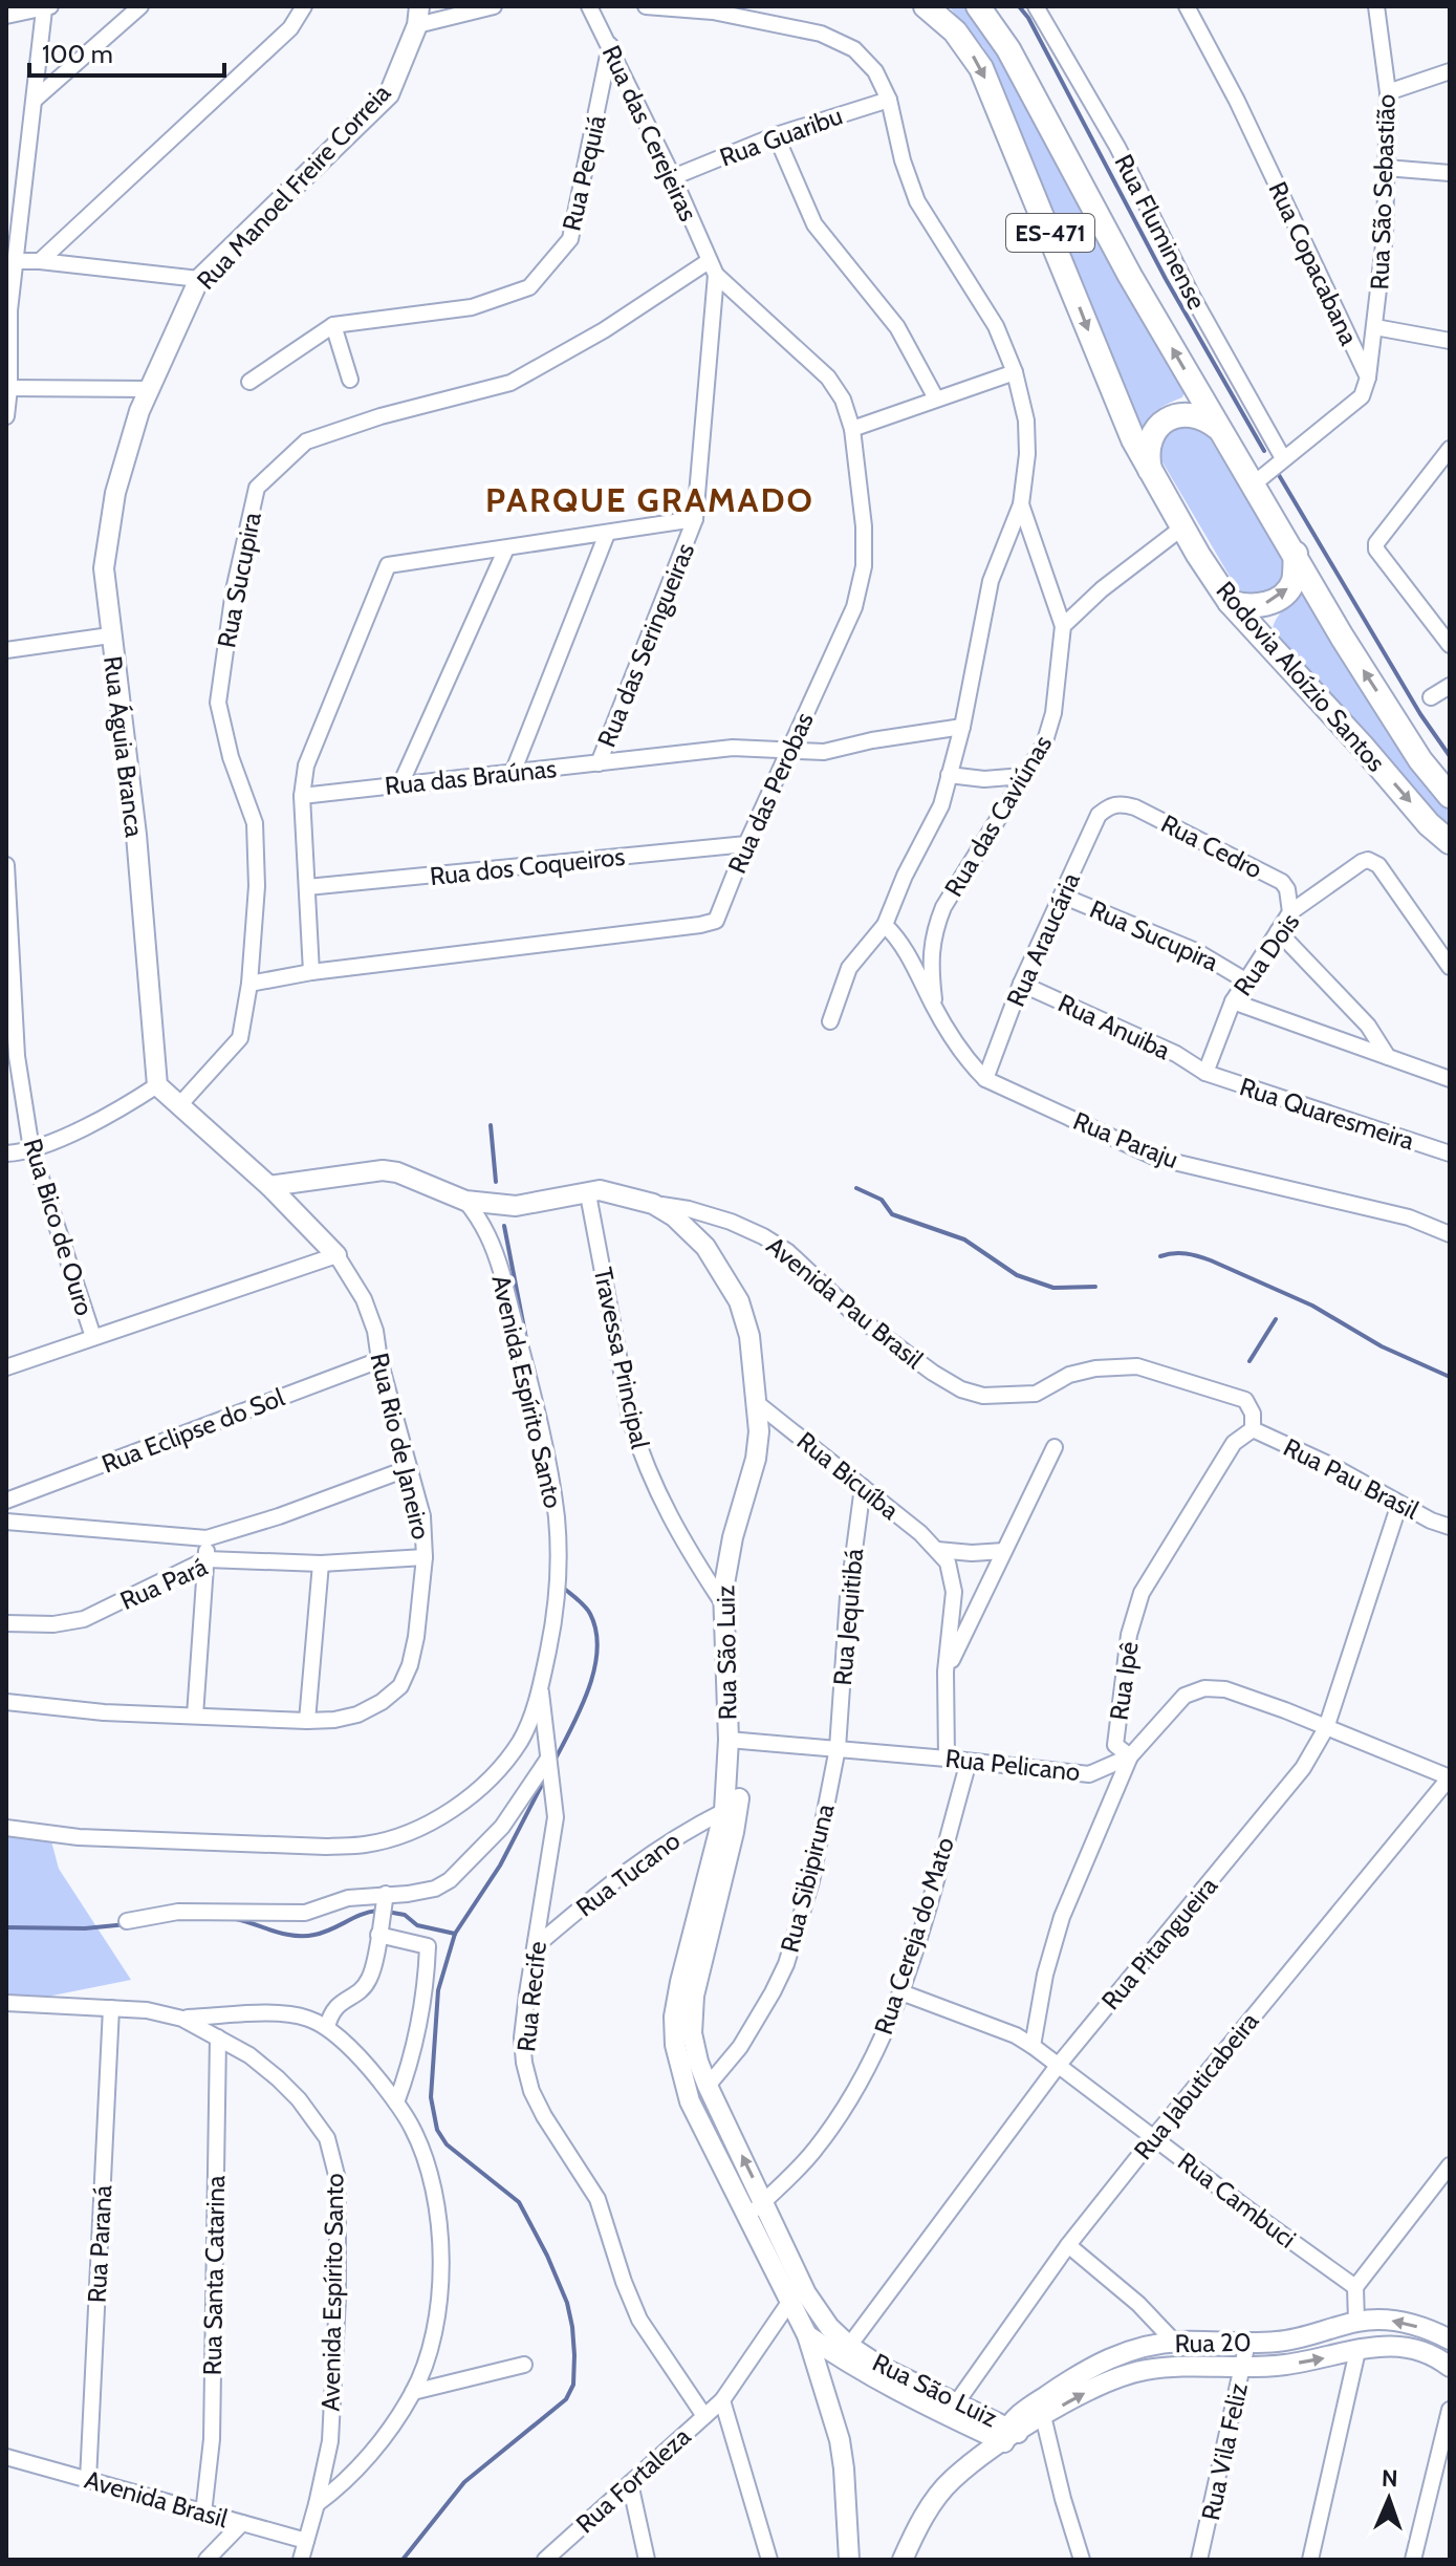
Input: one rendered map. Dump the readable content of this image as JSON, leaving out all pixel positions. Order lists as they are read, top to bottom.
{
  "streets": {
    "main road": ["ES-471", "Rodovia Aloízio Santos"],
    "street": [
      "Rua das Cerejeiras",
      "Rua Guaribu",
      "Rua Pequiá",
      "Rua Manoel Freire Correia",
      "Rua São Sebastião",
      "Rua Fluminense",
      "Rua Copacabana",
      "Rua Sucupira",
      "Rua das Seringueiras",
      "Rua Águia Branca",
      "Rua das Braúnas",
      "Rua das Perobas",
      "Rua das Caviúnas",
      "Rua Cedro",
      "Rua dos Coqueiros",
      "Rua Araucária",
      "Rua Dois",
      "Rua Anuiba",
      "Rua Quaresmeira",
      "Rua Paraju",
      "Rua Bico de Ouro",
      "Avenida Pau Brasil",
      "Travessa Principal",
      "Avenida Espírito Santo",
      "Rua Eclipse do Sol",
      "Rua Rio de Janeiro",
      "Rua Bicuíba",
      "Rua Pau Brasil",
      "Rua Pará",
      "Rua Jequitibá",
      "Rua São Luiz",
      "Rua Ipê",
      "Rua Pelicano",
      "Rua Tucano",
      "Rua Sibipiruna",
      "Rua Cereja do Mato",
      "Rua Pitangueira",
      "Rua Recife",
      "Rua Jabuticabeira",
      "Rua Cambuci",
      "Rua Paraná",
      "Rua Santa Catarina",
      "Rua 20",
      "Rua Vila Feliz",
      "Rua Fortaleza",
      "Avenida Brasil"
    ]
  },
  "crossings": [
    ["Rua das Cerejeiras", "Rua Guaribu"],
    ["Rua das Cerejeiras", "Rua Pequiá"],
    ["Rua das Cerejeiras", "Rua Sucupira"],
    ["Rua das Cerejeiras", "Rua das Seringueiras"],
    ["Rua das Cerejeiras", "Rua das Perobas"],
    ["Rua Manoel Freire Correia", "Rua Águia Branca"],
    ["Rua São Sebastião", "Rua Copacabana"],
    ["Rua Sucupira", "Rua das Seringueiras"],
    ["Rua Sucupira", "Rua das Perobas"],
    ["Rua Sucupira", "Rua Araucária"],
    ["Rua Sucupira", "Rua Dois"],
    ["Rua Sucupira", "Rua Rio de Janeiro"],
    ["Rua das Seringueiras", "Rua das Braúnas"],
    ["Rua das Seringueiras", "Rua das Perobas"],
    ["Rua Águia Branca", "Rua Rio de Janeiro"],
    ["Rua das Braúnas", "Rua das Perobas"],
    ["Rua das Perobas", "Rua dos Coqueiros"],
    ["Rua das Caviúnas", "Rua Paraju"],
    ["Rua Cedro", "Rua Araucária"],
    ["Rua Cedro", "Rua Dois"],
    ["Rua Araucária", "Rua Anuiba"],
    ["Rua Araucária", "Rua Paraju"],
    ["Rua Dois", "Rua Anuiba"],
    ["Rua Dois", "Rua Quaresmeira"],
    ["Rua Anuiba", "Rua Quaresmeira"],
    ["Avenida Pau Brasil", "Rua Pau Brasil"],
    ["Avenida Pau Brasil", "Rua São Luiz"],
    ["Avenida Pau Brasil", "Rua Ipê"],
    ["Travessa Principal", "Rua São Luiz"],
    ["Avenida Espírito Santo", "Rua São Luiz"],
    ["Avenida Espírito Santo", "Rua Recife"],
    ["Avenida Espírito Santo", "Rua Paraná"],
    ["Avenida Espírito Santo", "Rua Santa Catarina"],
    ["Avenida Espírito Santo", "Avenida Brasil"],
    ["Rua Eclipse do Sol", "Rua Rio de Janeiro"],
    ["Rua Rio de Janeiro", "Rua Pará"],
    ["Rua Bicuíba", "Rua Jequitibá"],
    ["Rua Bicuíba", "Rua São Luiz"],
    ["Rua Pau Brasil", "Rua Ipê"],
    ["Rua Pau Brasil", "Rua Pitangueira"],
    ["Rua Jequitibá", "Rua Pelicano"],
    ["Rua Jequitibá", "Rua Sibipiruna"],
    ["Rua São Luiz", "Rua Pelicano"],
    ["Rua São Luiz", "Rua Tucano"],
    ["Rua São Luiz", "Rua Sibipiruna"],
    ["Rua São Luiz", "Rua Cereja do Mato"],
    ["Rua São Luiz", "Rua Pitangueira"],
    ["Rua São Luiz", "Rua Jabuticabeira"],
    ["Rua São Luiz", "Rua 20"],
    ["Rua Ipê", "Rua Pelicano"],
    ["Rua Ipê", "Rua Cambuci"],
    ["Rua Pelicano", "Rua Sibipiruna"],
    ["Rua Pelicano", "Rua Cereja do Mato"],
    ["Rua Pelicano", "Rua Pitangueira"],
    ["Rua Pelicano", "Rua Jabuticabeira"],
    ["Rua Tucano", "Rua Recife"],
    ["Rua Cereja do Mato", "Rua Cambuci"],
    ["Rua Pitangueira", "Rua Cambuci"],
    ["Rua Recife", "Rua Fortaleza"],
    ["Rua Jabuticabeira", "Rua Cambuci"],
    ["Rua Paraná", "Avenida Brasil"],
    ["Rua Santa Catarina", "Avenida Brasil"],
    ["Rua 20", "Rua Vila Feliz"]
  ],
  "districts": ["PARQUE GRAMADO"],
  "scale_bar": "100 m",
  "north": "top"
}
